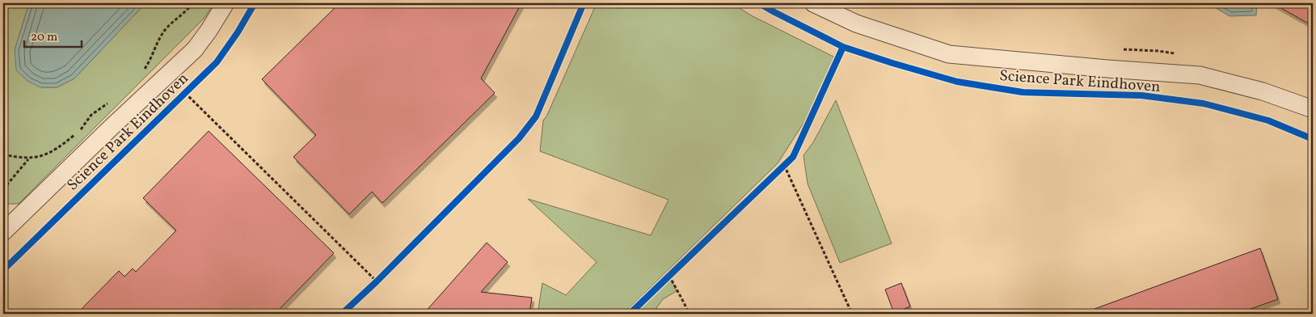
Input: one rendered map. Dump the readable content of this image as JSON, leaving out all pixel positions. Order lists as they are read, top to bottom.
{
  "streets": {
    "street": ["Science Park Eindhoven"]
  },
  "scale_bar": "20 m"
}
